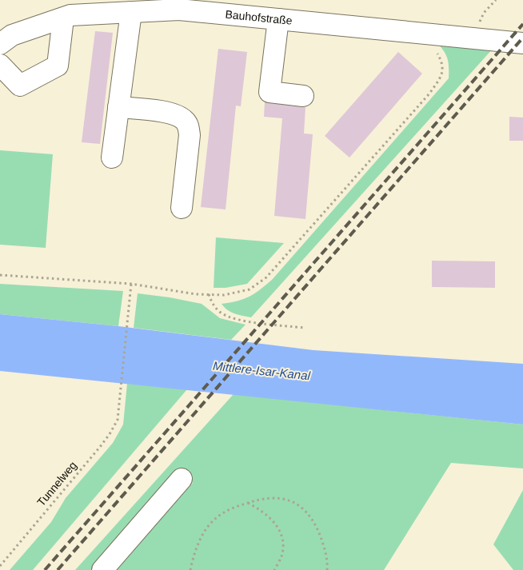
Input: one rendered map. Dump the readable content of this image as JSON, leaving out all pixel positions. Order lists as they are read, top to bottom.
{
  "streets": {
    "street": ["Bauhofstraße"],
    "path": ["Tunnelweg"]
  },
  "water": ["Mittlere-Isar-Kanal"]
}
